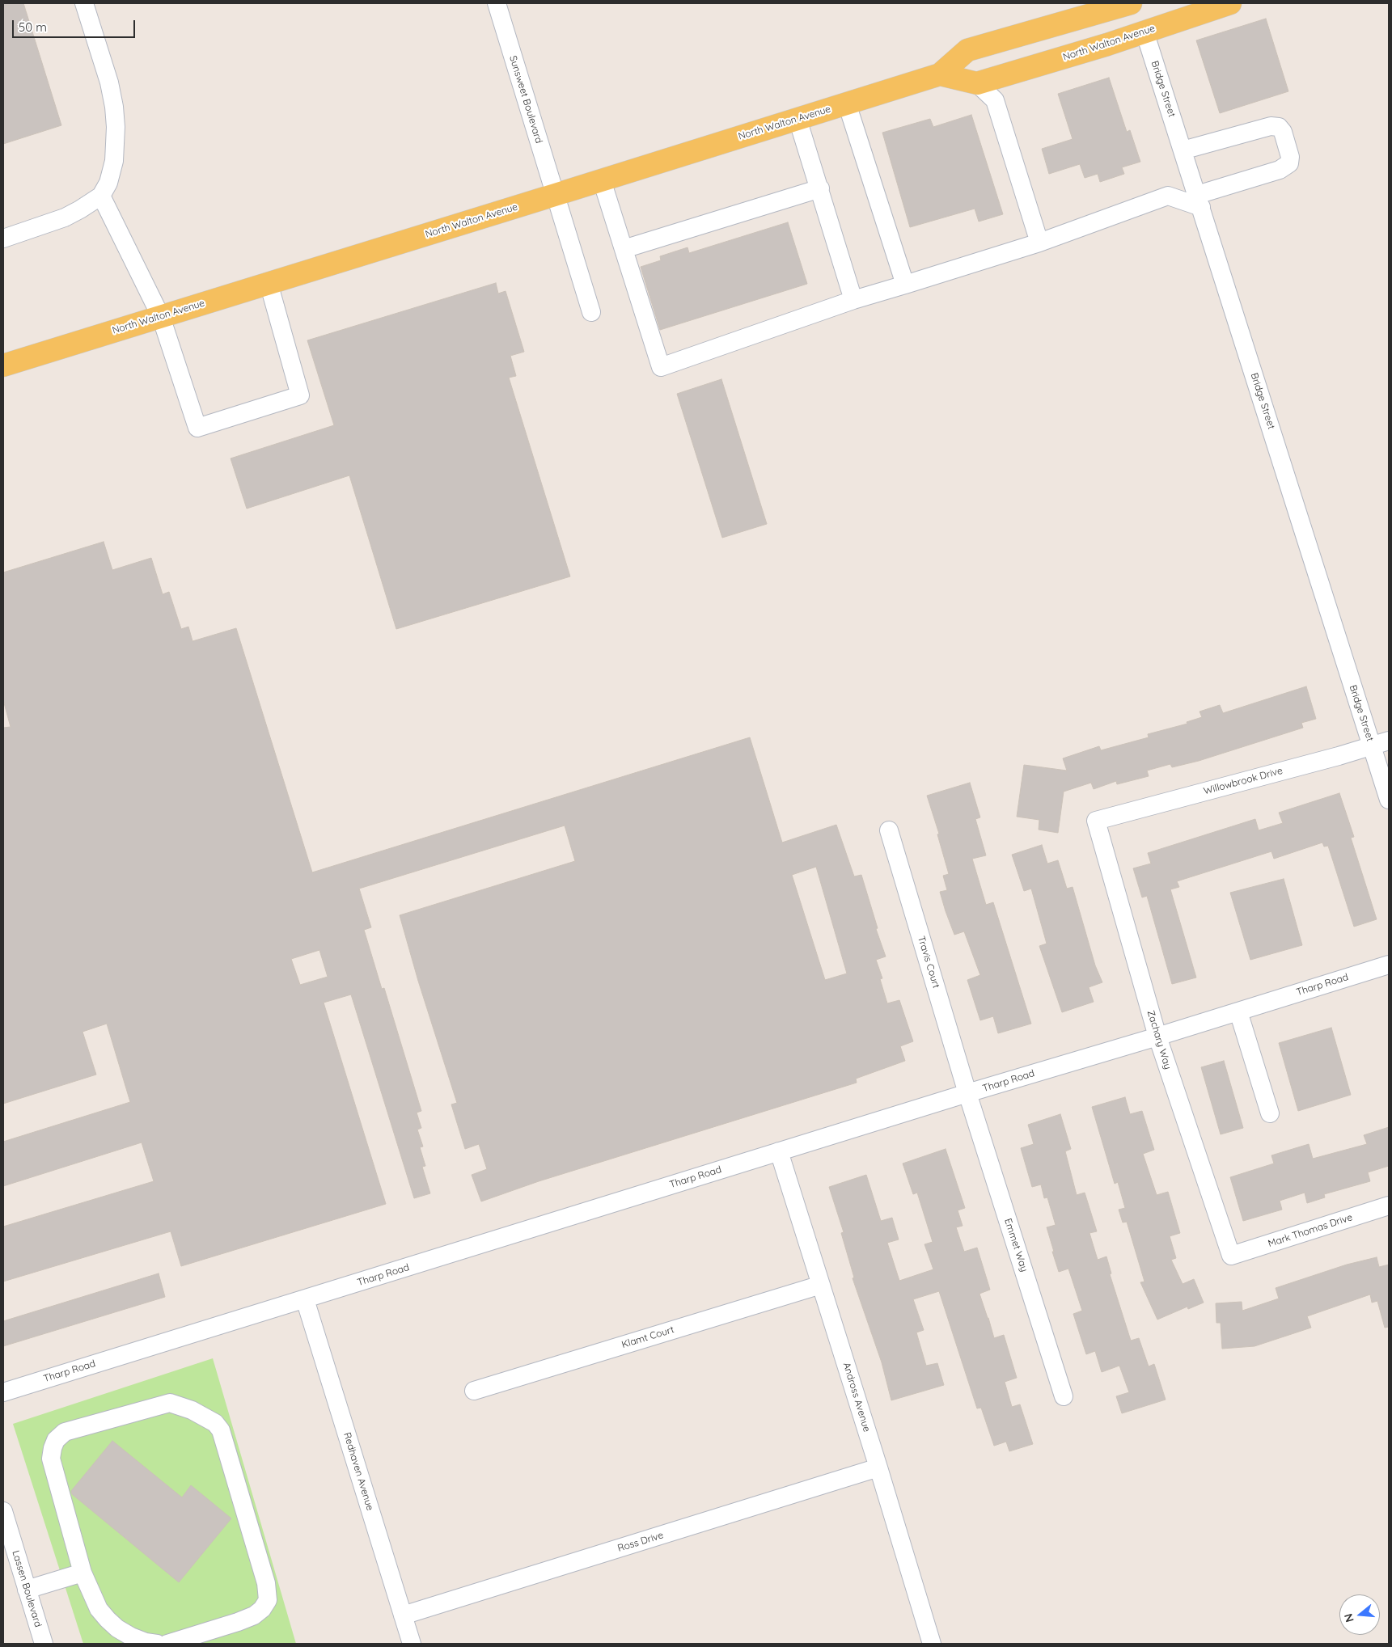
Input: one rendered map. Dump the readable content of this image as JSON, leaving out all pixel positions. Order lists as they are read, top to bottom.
{
  "streets": {
    "main road": ["North Walton Avenue", "Bridge Street"],
    "street": [
      "Sunsweet Boulevard",
      "Willowbrook Drive",
      "Travis Court",
      "Tharp Road",
      "Zachary Way",
      "Mark Thomas Drive",
      "Emmet Way",
      "Klamt Court",
      "Andross Avenue",
      "Redhaven Avenue",
      "Ross Drive",
      "Lassen Boulevard"
    ]
  },
  "crossings": [
    ["North Walton Avenue", "Bridge Street"],
    ["North Walton Avenue", "Sunsweet Boulevard"],
    ["Bridge Street", "Willowbrook Drive"],
    ["Willowbrook Drive", "Zachary Way"],
    ["Travis Court", "Tharp Road"],
    ["Travis Court", "Emmet Way"],
    ["Tharp Road", "Zachary Way"],
    ["Tharp Road", "Emmet Way"],
    ["Tharp Road", "Andross Avenue"],
    ["Tharp Road", "Redhaven Avenue"],
    ["Zachary Way", "Mark Thomas Drive"],
    ["Klamt Court", "Andross Avenue"],
    ["Andross Avenue", "Ross Drive"],
    ["Redhaven Avenue", "Ross Drive"]
  ],
  "scale_bar": "50 m",
  "north": "left"
}
